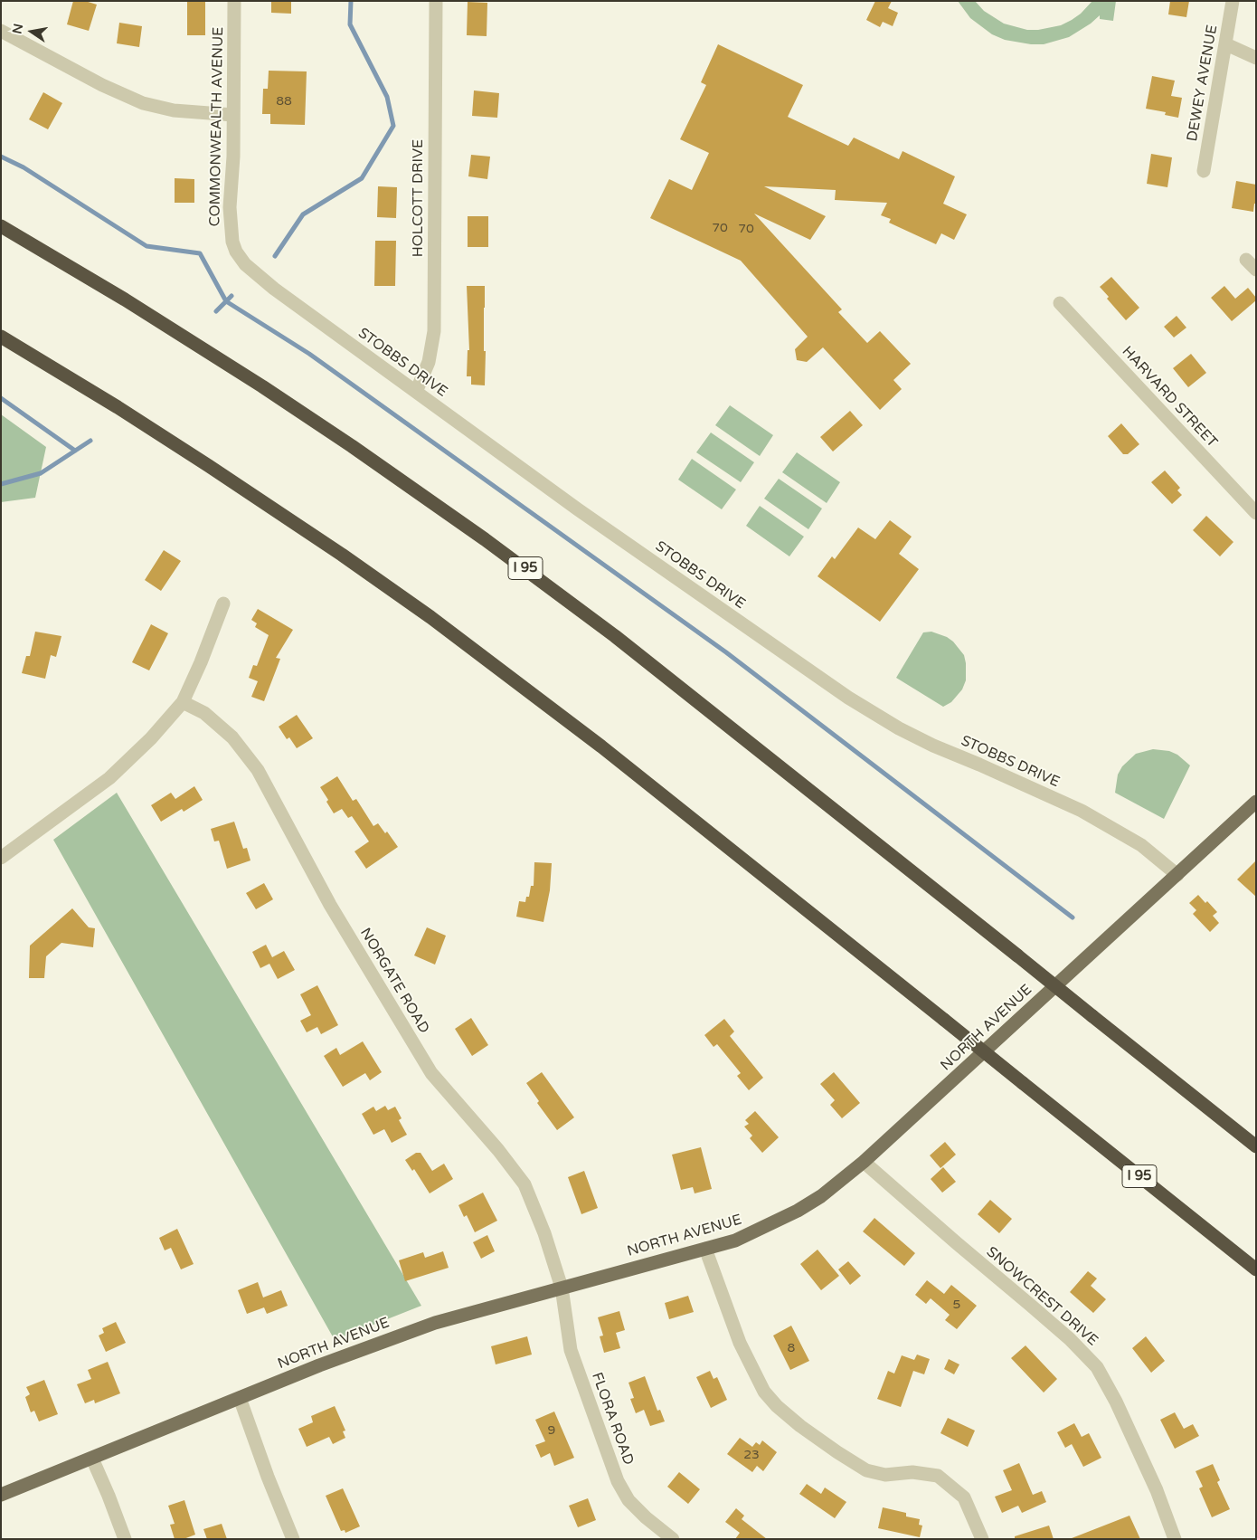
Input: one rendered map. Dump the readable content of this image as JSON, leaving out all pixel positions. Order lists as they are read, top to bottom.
{
  "streets": {
    "highway": ["I 95"],
    "main road": ["NORTH AVENUE"],
    "street": [
      "DEWEY AVENUE",
      "COMMONWEALTH AVENUE",
      "HOLCOTT DRIVE",
      "STOBBS DRIVE",
      "HARVARD STREET",
      "NORGATE ROAD",
      "SNOWCREST DRIVE",
      "FLORA ROAD"
    ]
  },
  "crossings": [
    ["COMMONWEALTH AVENUE", "STOBBS DRIVE"],
    ["HOLCOTT DRIVE", "STOBBS DRIVE"],
    ["STOBBS DRIVE", "NORTH AVENUE"],
    ["NORGATE ROAD", "NORTH AVENUE"],
    ["NORGATE ROAD", "FLORA ROAD"],
    ["NORTH AVENUE", "SNOWCREST DRIVE"],
    ["NORTH AVENUE", "FLORA ROAD"]
  ],
  "house_numbers": [
    "88",
    "70",
    "70",
    "5",
    "8",
    "9",
    "23"
  ],
  "north": "left"
}
